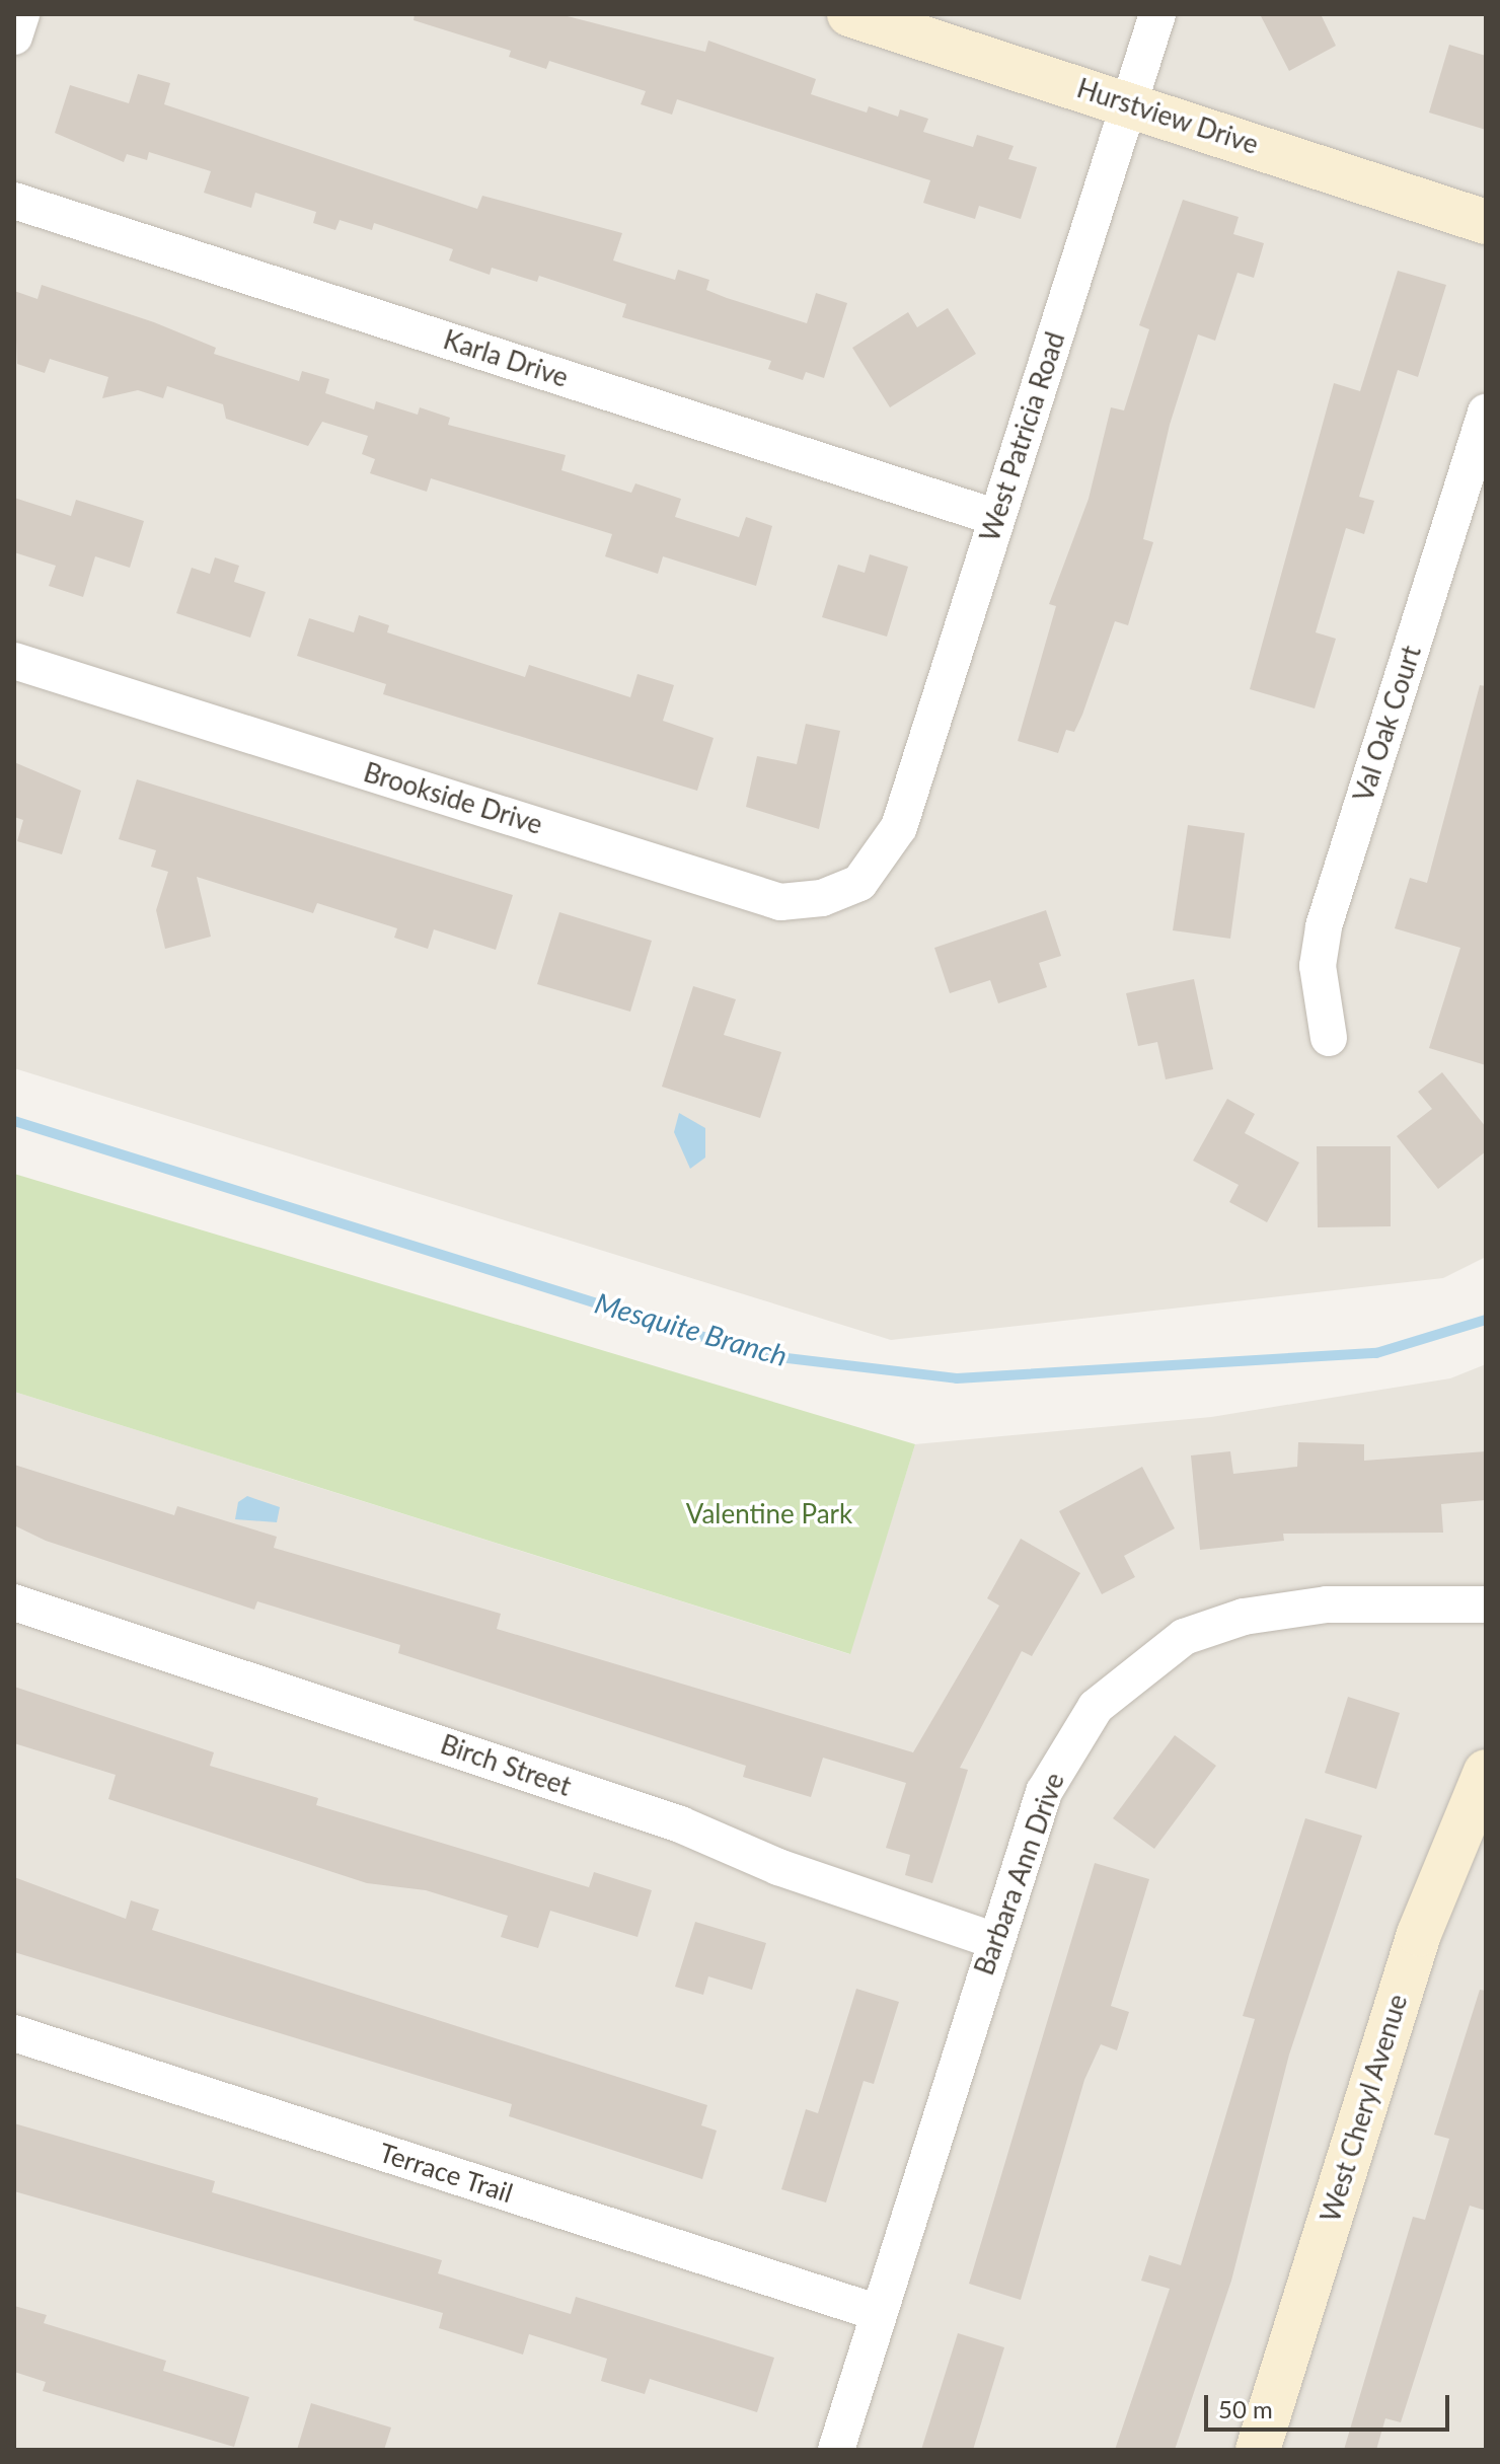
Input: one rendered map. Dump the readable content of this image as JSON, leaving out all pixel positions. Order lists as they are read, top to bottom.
{
  "streets": {
    "street": [
      "Hurstview Drive",
      "Karla Drive",
      "West Patricia Road",
      "Val Oak Court",
      "Brookside Drive",
      "Birch Street",
      "Barbara Ann Drive",
      "West Cheryl Avenue",
      "Terrace Trail"
    ]
  },
  "crossings": [
    ["Hurstview Drive", "West Patricia Road"],
    ["Karla Drive", "West Patricia Road"],
    ["West Patricia Road", "Brookside Drive"],
    ["Birch Street", "Barbara Ann Drive"],
    ["Barbara Ann Drive", "Terrace Trail"]
  ],
  "water": ["Mesquite Branch"],
  "parks": ["Valentine Park"],
  "scale_bar": "50 m"
}
